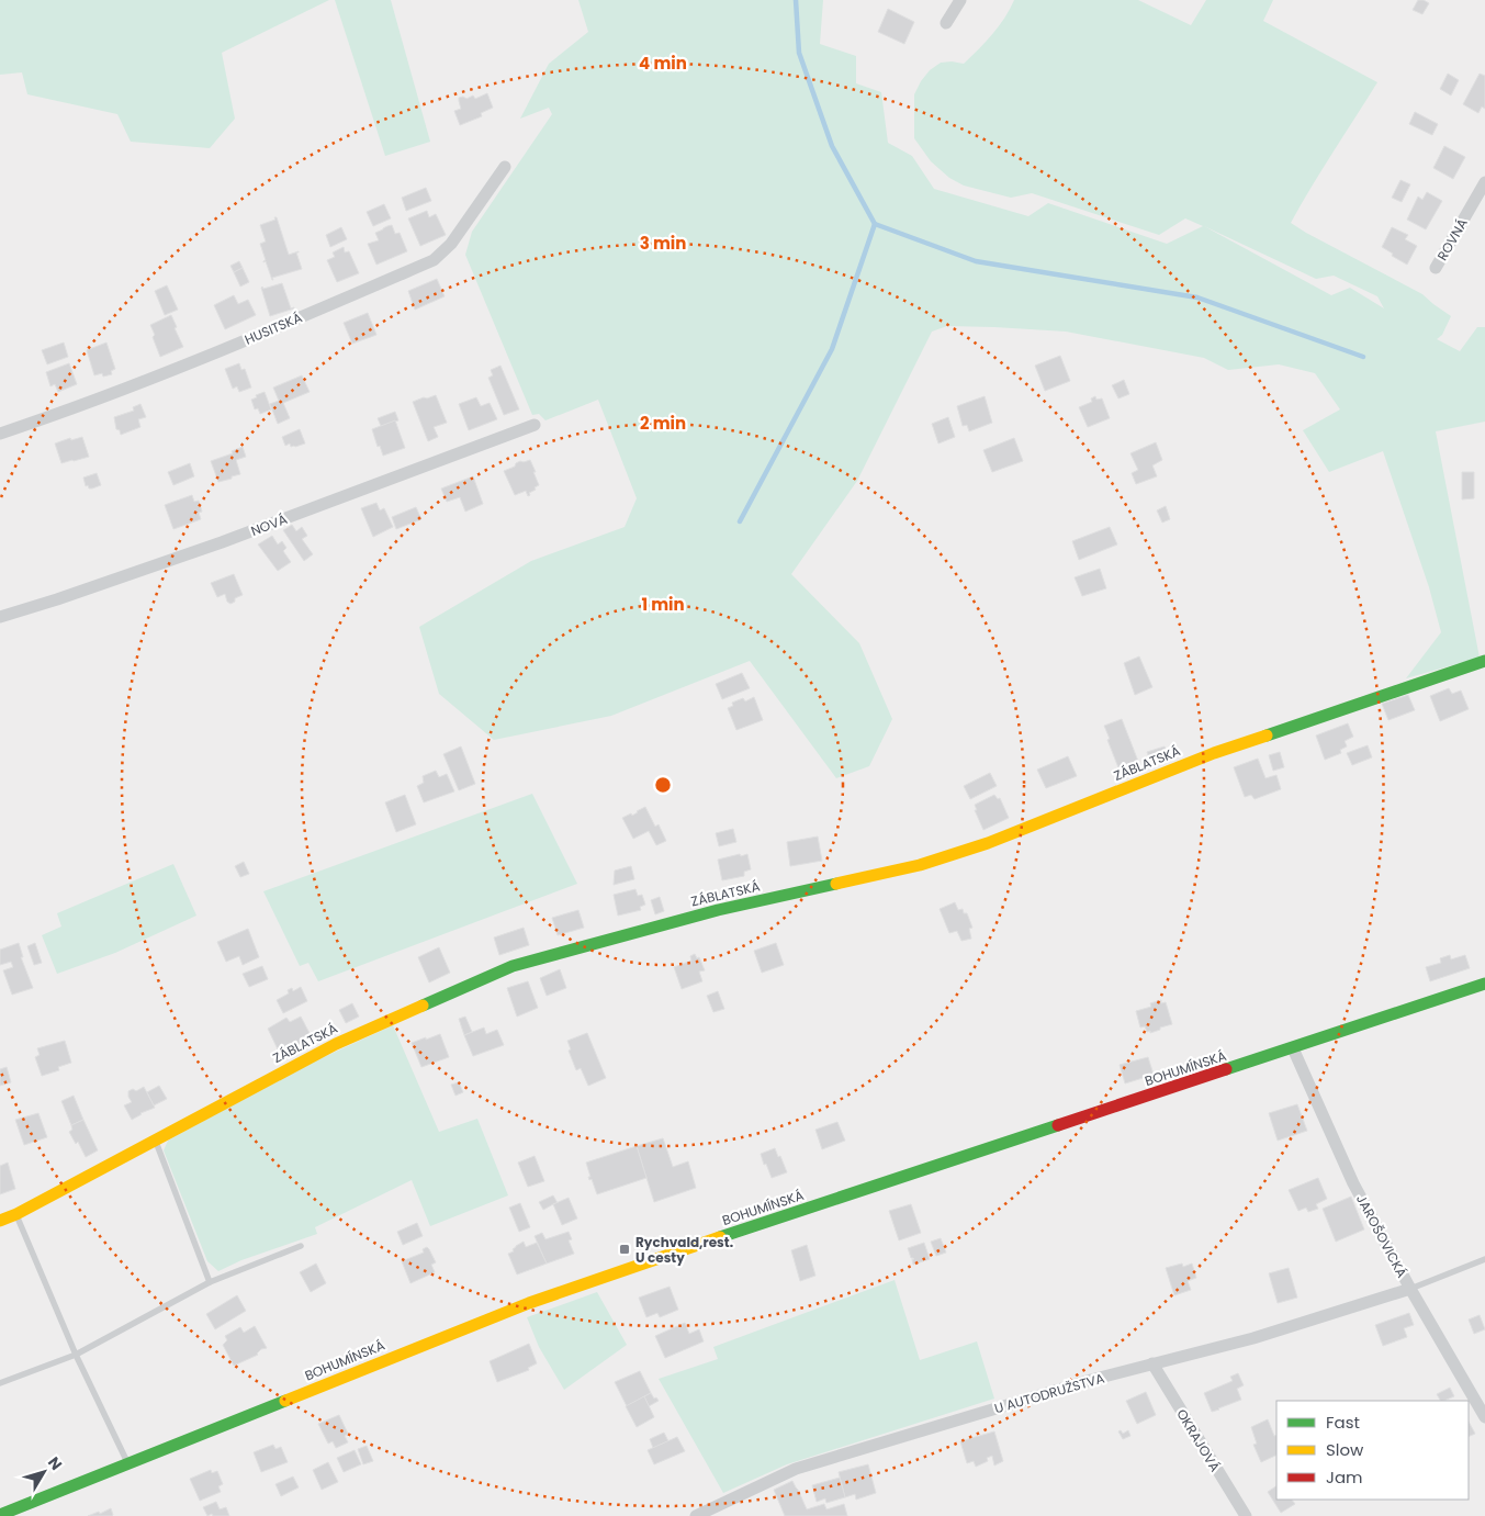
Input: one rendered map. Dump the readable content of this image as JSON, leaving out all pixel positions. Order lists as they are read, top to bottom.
{
  "streets": {
    "street": [
      "ROVNÁ",
      "HUSITSKÁ",
      "NOVÁ",
      "ZÁBLATSKÁ",
      "BOHUMÍNSKÁ",
      "JAROŠOVICKÁ",
      "U AUTODRUŽSTVA",
      "OKRAJOVÁ"
    ]
  },
  "crossings": [
    ["BOHUMÍNSKÁ", "JAROŠOVICKÁ"],
    ["JAROŠOVICKÁ", "U AUTODRUŽSTVA"],
    ["U AUTODRUŽSTVA", "OKRAJOVÁ"]
  ],
  "places": {
    "transit": ["Rychvald,rest. U cesty"]
  },
  "legend": ["Fast", "Slow", "Jam"],
  "north": "top right",
  "rings": [
    "4 min",
    "3 min",
    "2 min",
    "1 min"
  ]
}
